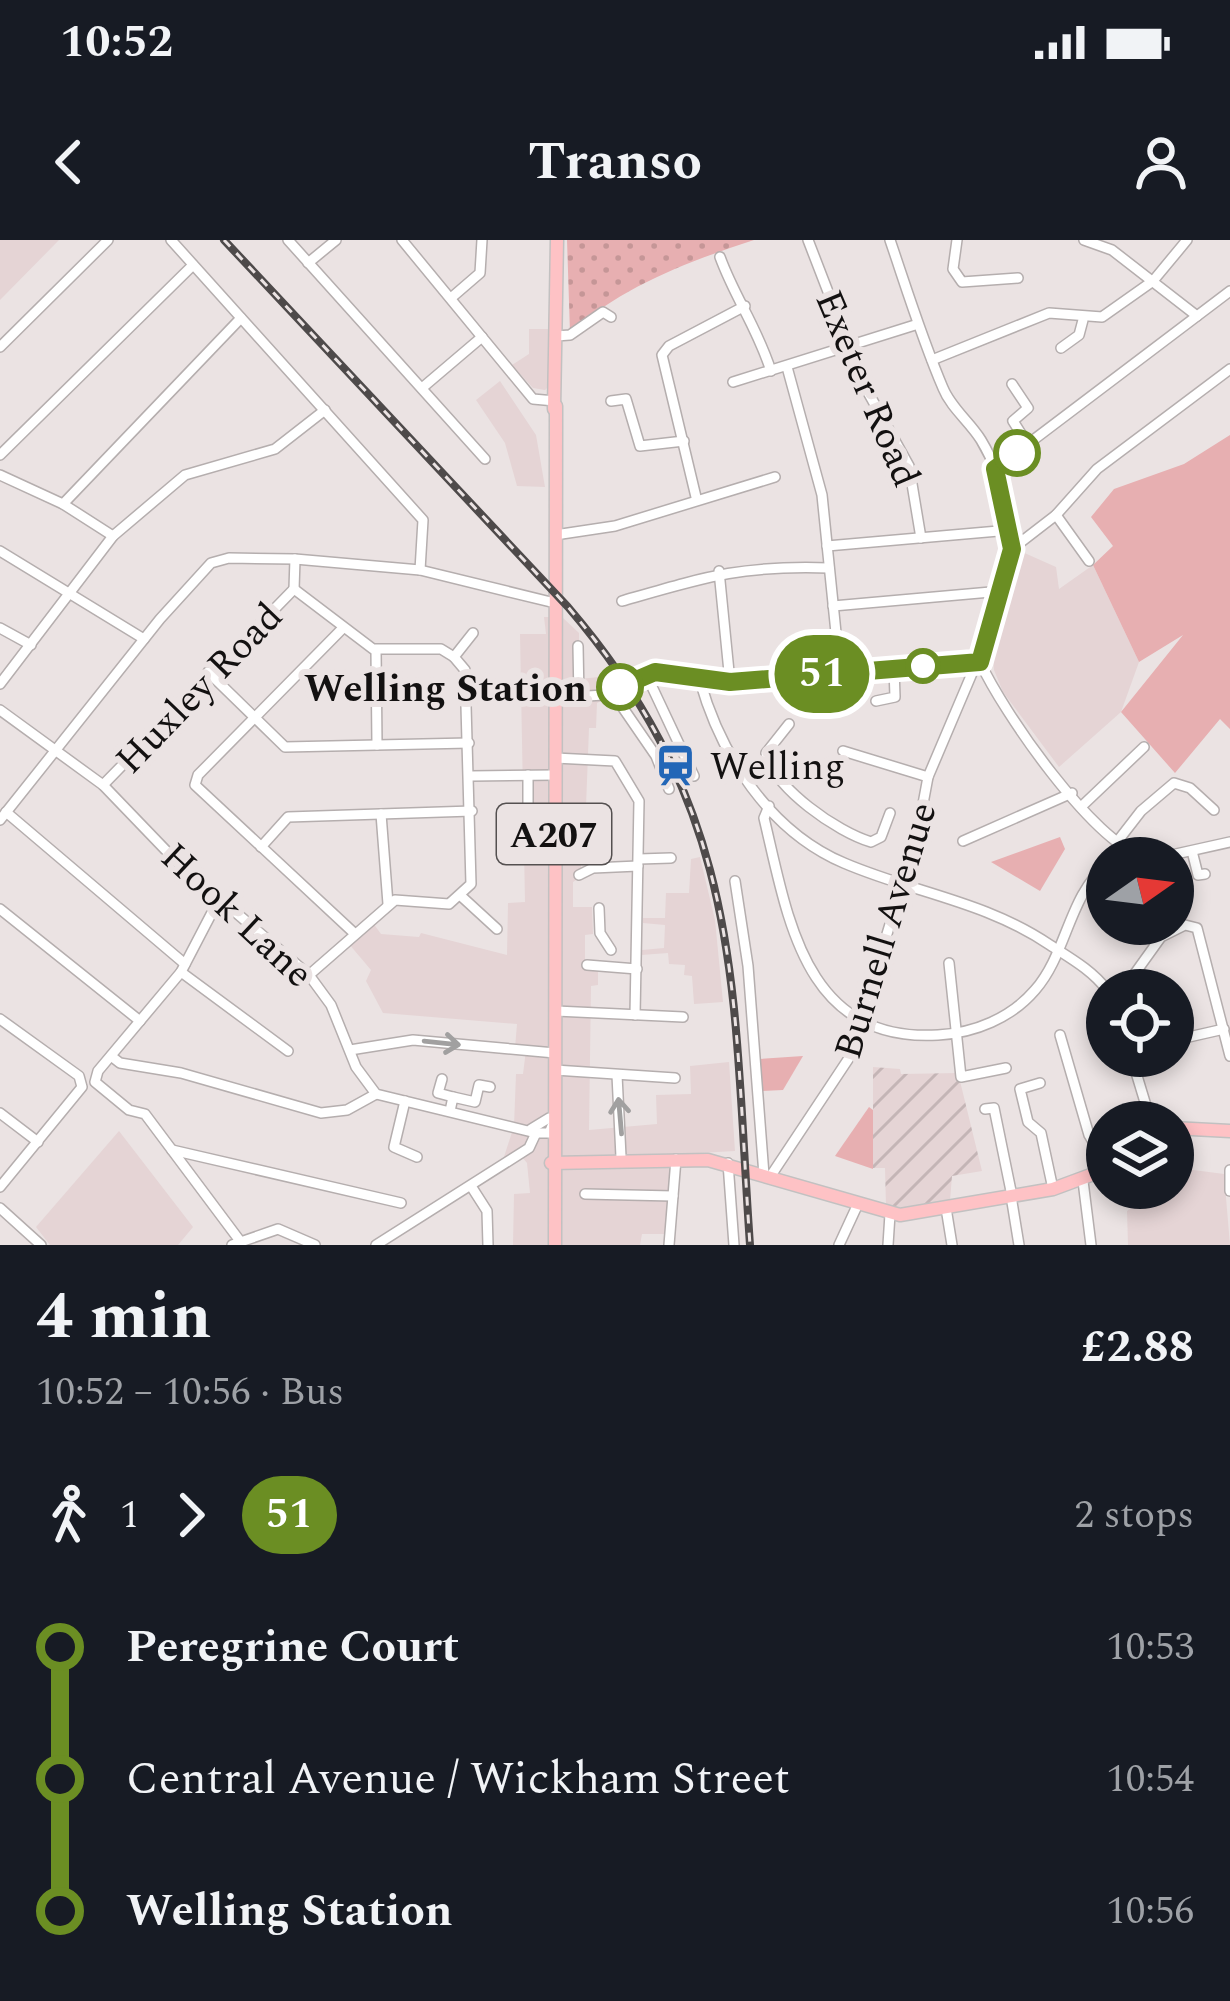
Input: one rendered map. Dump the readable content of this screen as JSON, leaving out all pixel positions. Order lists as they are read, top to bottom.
{
  "streets": {
    "main road": ["A207"],
    "street": [
      "Exeter Road",
      "Huxley Road",
      "Hook Lane",
      "Burnell Avenue"
    ]
  },
  "crossings": [
    ["Huxley Road", "Hook Lane"]
  ],
  "places": {
    "other": ["Welling Station"],
    "station": ["Welling"]
  },
  "lines": ["bus line 51"],
  "north": "right",
  "page": {
    "status": "10:52",
    "header": "Transo",
    "on_map": "51",
    "heading": ["4 min", "10:52 – 10:56 · Bus", "£2.88"],
    "legs": ["1", "51", "2 stops"],
    "list": [
      {
        "name": "Peregrine Court",
        "value": "10:53"
      },
      {
        "name": "Central Avenue / Wickham Street",
        "value": "10:54"
      },
      {
        "name": "Welling Station",
        "value": "10:56"
      }
    ]
  }
}
